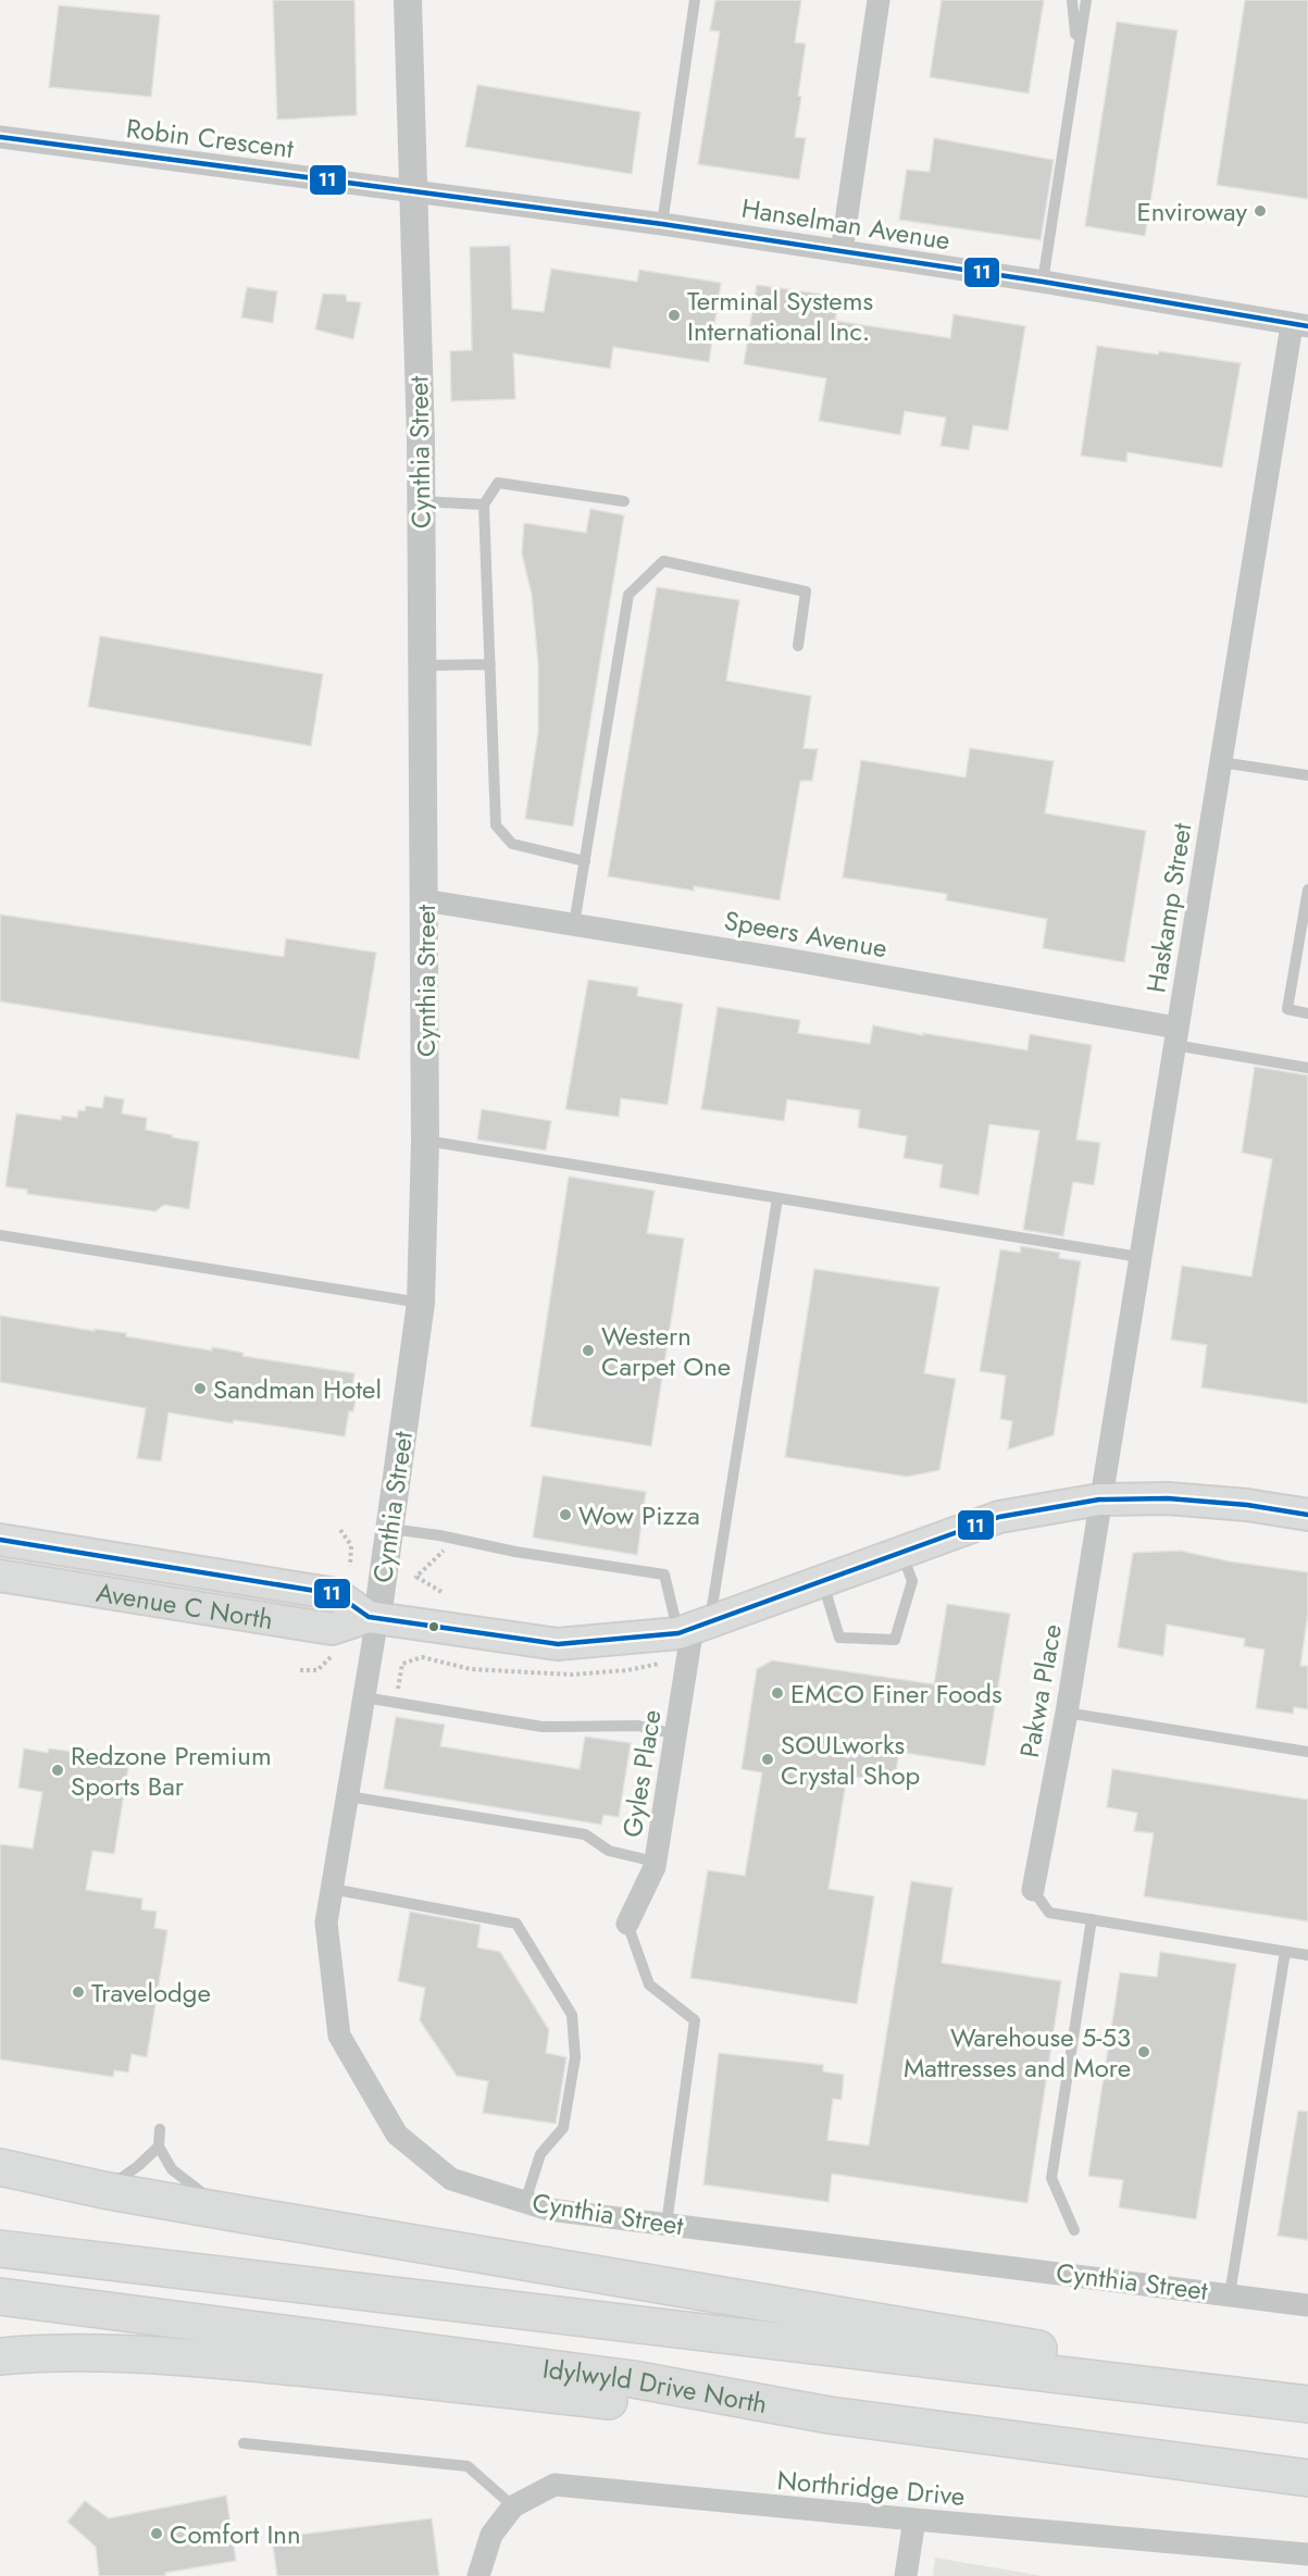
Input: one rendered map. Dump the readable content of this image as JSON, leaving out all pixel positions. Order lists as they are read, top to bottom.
{
  "streets": {
    "highway": ["Idylwyld Drive North"],
    "main road": ["Avenue C North"],
    "street": [
      "Robin Crescent",
      "Hanselman Avenue",
      "Cynthia Street",
      "Haskamp Street",
      "Speers Avenue",
      "Pakwa Place",
      "Gyles Place",
      "Northridge Drive"
    ]
  },
  "crossings": [
    ["Robin Crescent", "Hanselman Avenue"],
    ["Robin Crescent", "Cynthia Street"],
    ["Hanselman Avenue", "Cynthia Street"],
    ["Hanselman Avenue", "Haskamp Street"],
    ["Cynthia Street", "Speers Avenue"],
    ["Cynthia Street", "Avenue C North"],
    ["Haskamp Street", "Speers Avenue"],
    ["Haskamp Street", "Avenue C North"],
    ["Haskamp Street", "Pakwa Place"],
    ["Avenue C North", "Pakwa Place"],
    ["Avenue C North", "Gyles Place"]
  ],
  "places": [
    "Enviroway",
    "Terminal Systems International Inc.",
    "Western Carpet One",
    "Sandman Hotel",
    "Wow Pizza",
    "EMCO Finer Foods",
    "SOULworks Crystal Shop",
    "Redzone Premium Sports Bar",
    "Travelodge",
    "Warehouse 5-53 Mattresses and More",
    "Comfort Inn"
  ],
  "lines": ["transit line 11"]
}
